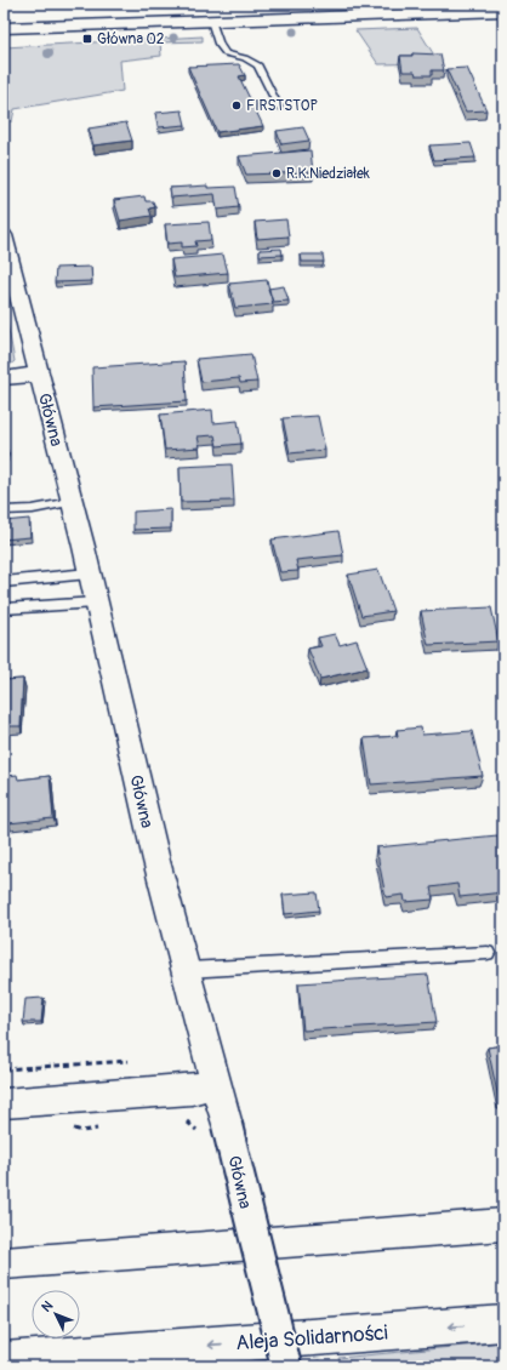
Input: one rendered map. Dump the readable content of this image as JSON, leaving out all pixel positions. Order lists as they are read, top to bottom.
{
  "streets": {
    "street": ["Główna", "Aleja Solidarności"]
  },
  "places": {
    "transit": ["Główna 02"],
    "other": ["FIRSTSTOP", "R.K.Niedziałek"]
  },
  "north": "top left"
}
